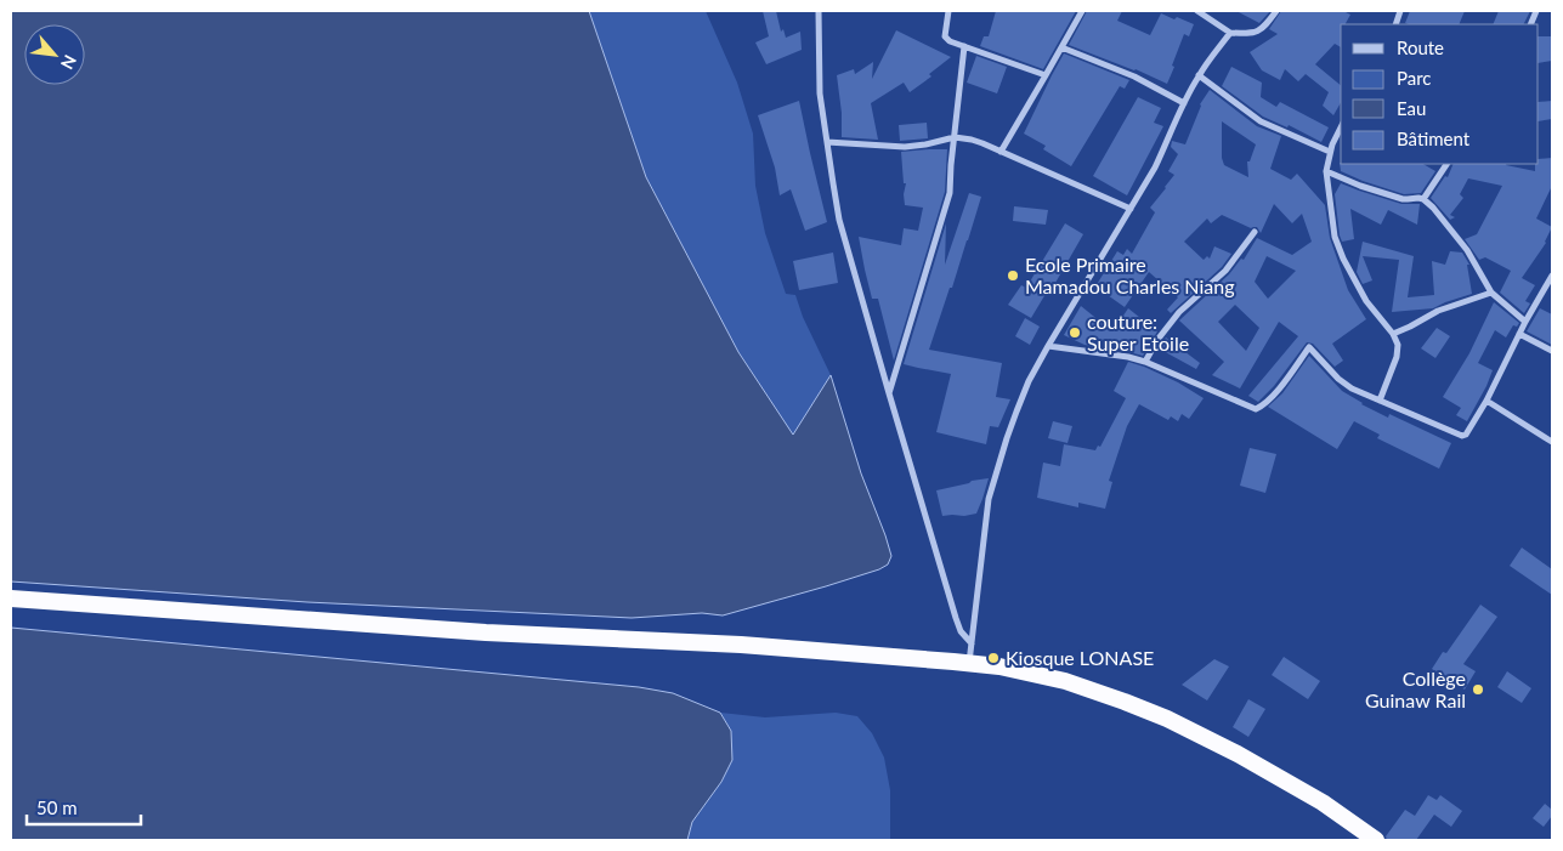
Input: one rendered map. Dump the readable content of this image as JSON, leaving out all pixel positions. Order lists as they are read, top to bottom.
{
  "places": [
    "Ecole Primaire Mamadou Charles Niang",
    "couture: Super Etoile",
    "Kiosque LONASE",
    "Collège Guinaw Rail"
  ],
  "legend": [
    "Route",
    "Parc",
    "Eau",
    "Bâtiment"
  ],
  "scale_bar": "50 m",
  "north": "bottom right"
}
